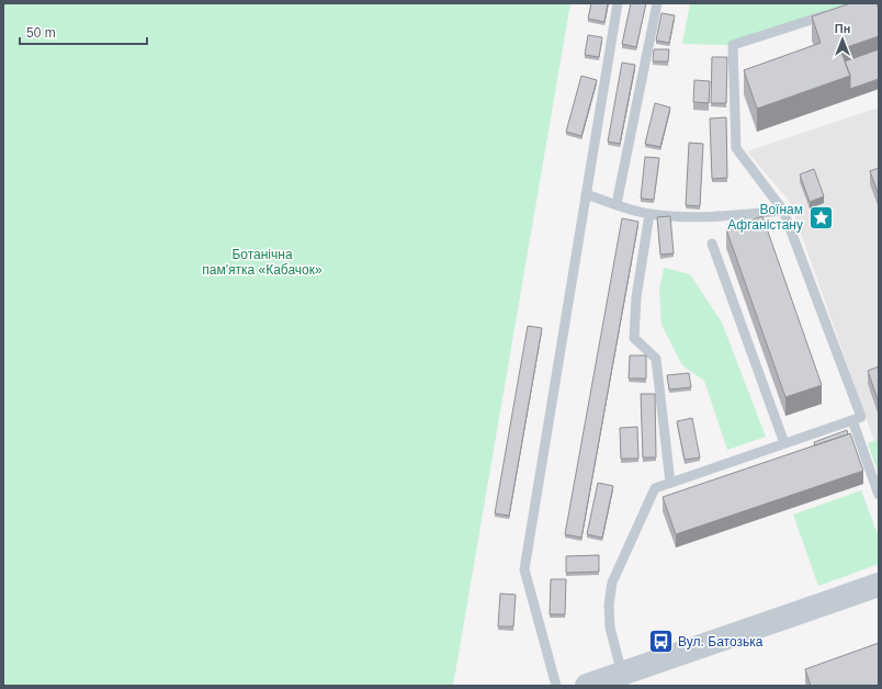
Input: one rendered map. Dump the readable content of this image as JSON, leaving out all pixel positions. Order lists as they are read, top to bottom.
{
  "parks": ["Ботанічна пам'ятка «Кабачок»"],
  "places": {
    "place": ["Воїнам Афганістану"],
    "bus stop": ["Вул. Батозька"]
  },
  "scale_bar": "50 m",
  "north": "top"
}
